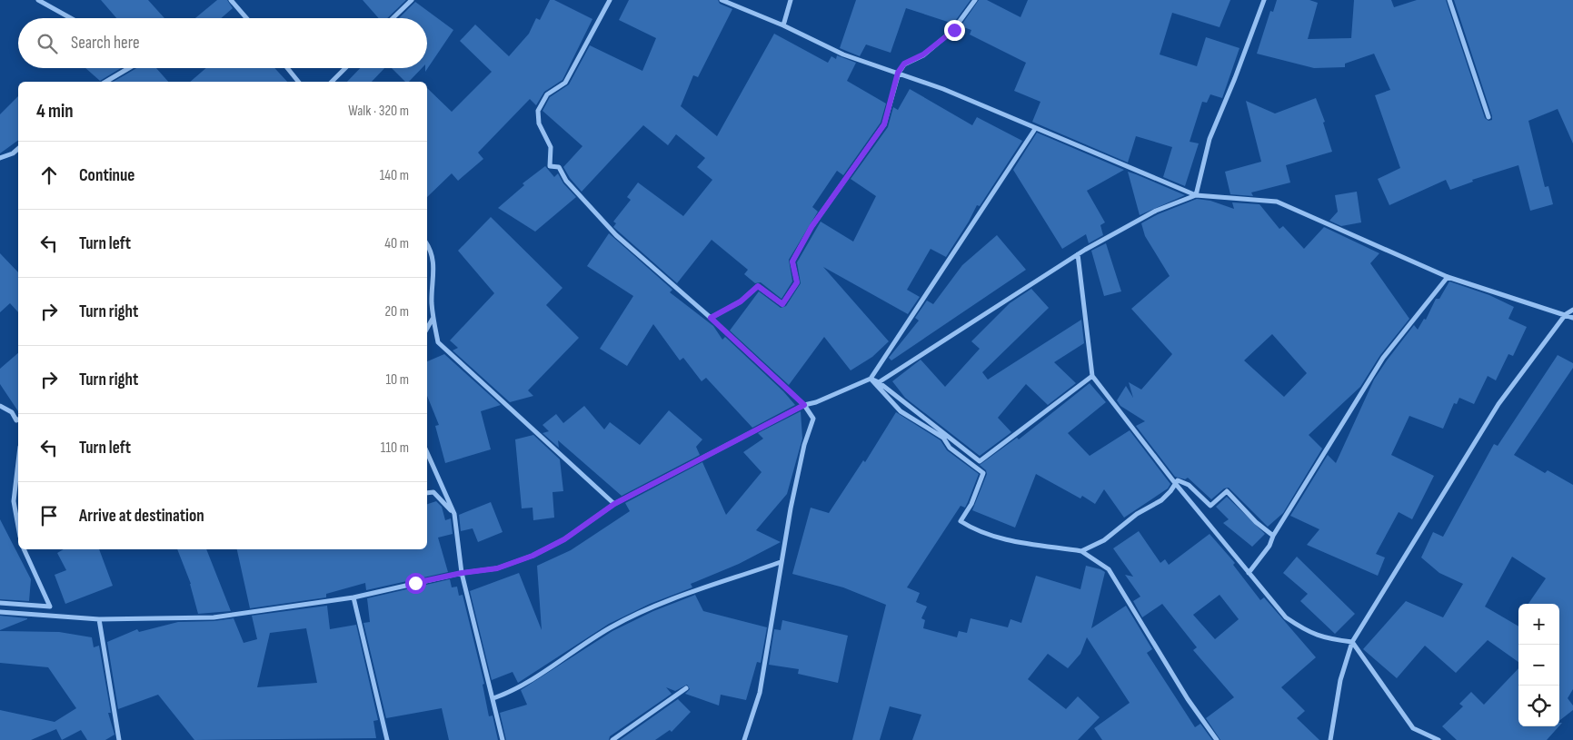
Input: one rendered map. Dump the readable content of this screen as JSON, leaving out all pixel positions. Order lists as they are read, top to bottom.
{
  "page": {
    "search": "Search here",
    "heading": ["4 min", "Walk · 320 m"],
    "list": [
      ["Continue", "140 m"],
      ["Turn left", "40 m"],
      ["Turn right", "20 m"],
      ["Turn right", "10 m"],
      ["Turn left", "110 m"],
      "Arrive at destination"
    ],
    "map_buttons": ["+", "−"]
  }
}
